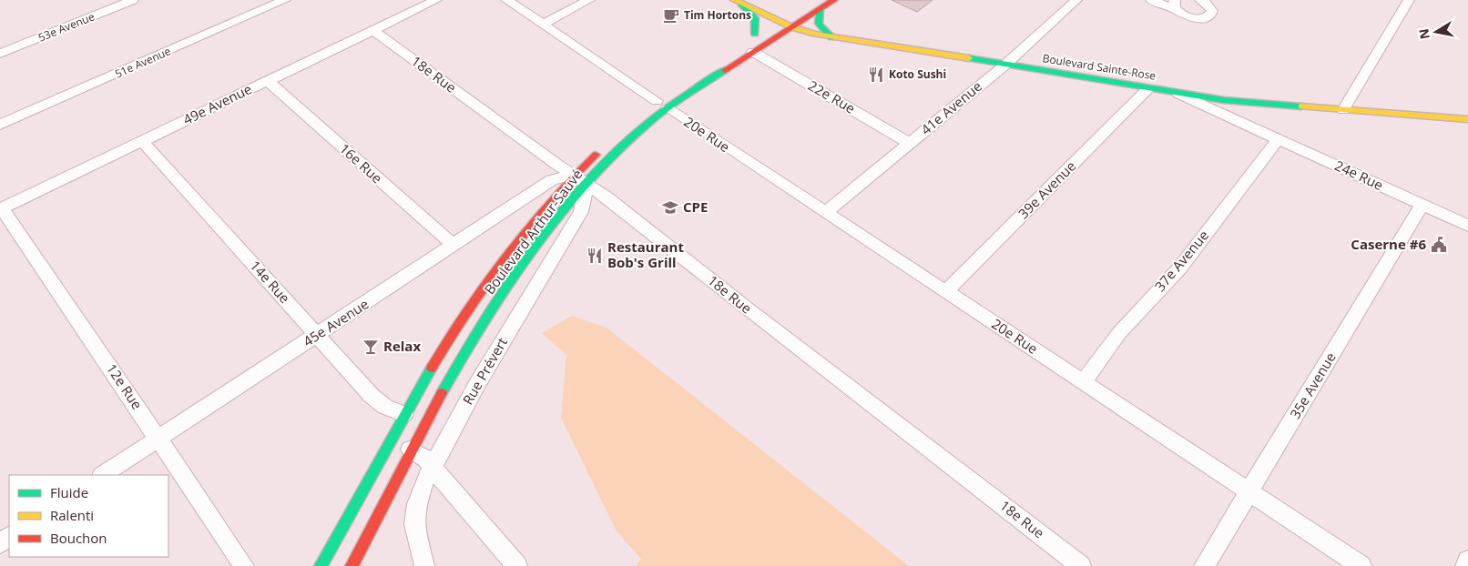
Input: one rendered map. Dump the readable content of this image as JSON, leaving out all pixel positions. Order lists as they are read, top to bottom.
{
  "streets": {
    "main road": ["Boulevard Sainte-Rose", "Boulevard Arthur-Sauvé"],
    "street": [
      "53e Avenue",
      "51e Avenue",
      "18e Rue",
      "22e Rue",
      "49e Avenue",
      "41e Avenue",
      "20e Rue",
      "16e Rue",
      "24e Rue",
      "39e Avenue",
      "37e Avenue",
      "14e Rue",
      "45e Avenue",
      "Rue Prévert",
      "35e Avenue",
      "12e Rue"
    ]
  },
  "crossings": [
    ["Boulevard Sainte-Rose", "41e Avenue"],
    ["Boulevard Sainte-Rose", "24e Rue"],
    ["Boulevard Sainte-Rose", "39e Avenue"],
    ["Boulevard Sainte-Rose", "Boulevard Arthur-Sauvé"],
    ["18e Rue", "49e Avenue"],
    ["18e Rue", "Boulevard Arthur-Sauvé"],
    ["18e Rue", "45e Avenue"],
    ["18e Rue", "Rue Prévert"],
    ["22e Rue", "41e Avenue"],
    ["22e Rue", "Boulevard Arthur-Sauvé"],
    ["49e Avenue", "16e Rue"],
    ["49e Avenue", "14e Rue"],
    ["49e Avenue", "12e Rue"],
    ["41e Avenue", "20e Rue"],
    ["20e Rue", "39e Avenue"],
    ["20e Rue", "Boulevard Arthur-Sauvé"],
    ["20e Rue", "37e Avenue"],
    ["20e Rue", "35e Avenue"],
    ["16e Rue", "45e Avenue"],
    ["24e Rue", "37e Avenue"],
    ["24e Rue", "35e Avenue"],
    ["Boulevard Arthur-Sauvé", "14e Rue"],
    ["Boulevard Arthur-Sauvé", "45e Avenue"],
    ["Boulevard Arthur-Sauvé", "Rue Prévert"],
    ["14e Rue", "45e Avenue"],
    ["45e Avenue", "Rue Prévert"],
    ["45e Avenue", "12e Rue"]
  ],
  "places": {
    "cafe": ["Tim Hortons"],
    "restaurant": ["Koto Sushi", "Restaurant Bob's Grill"],
    "school or university": ["CPE"],
    "public building": ["Caserne #6"],
    "bar": ["Relax"]
  },
  "legend": ["Fluide", "Ralenti", "Bouchon"],
  "north": "left"
}
